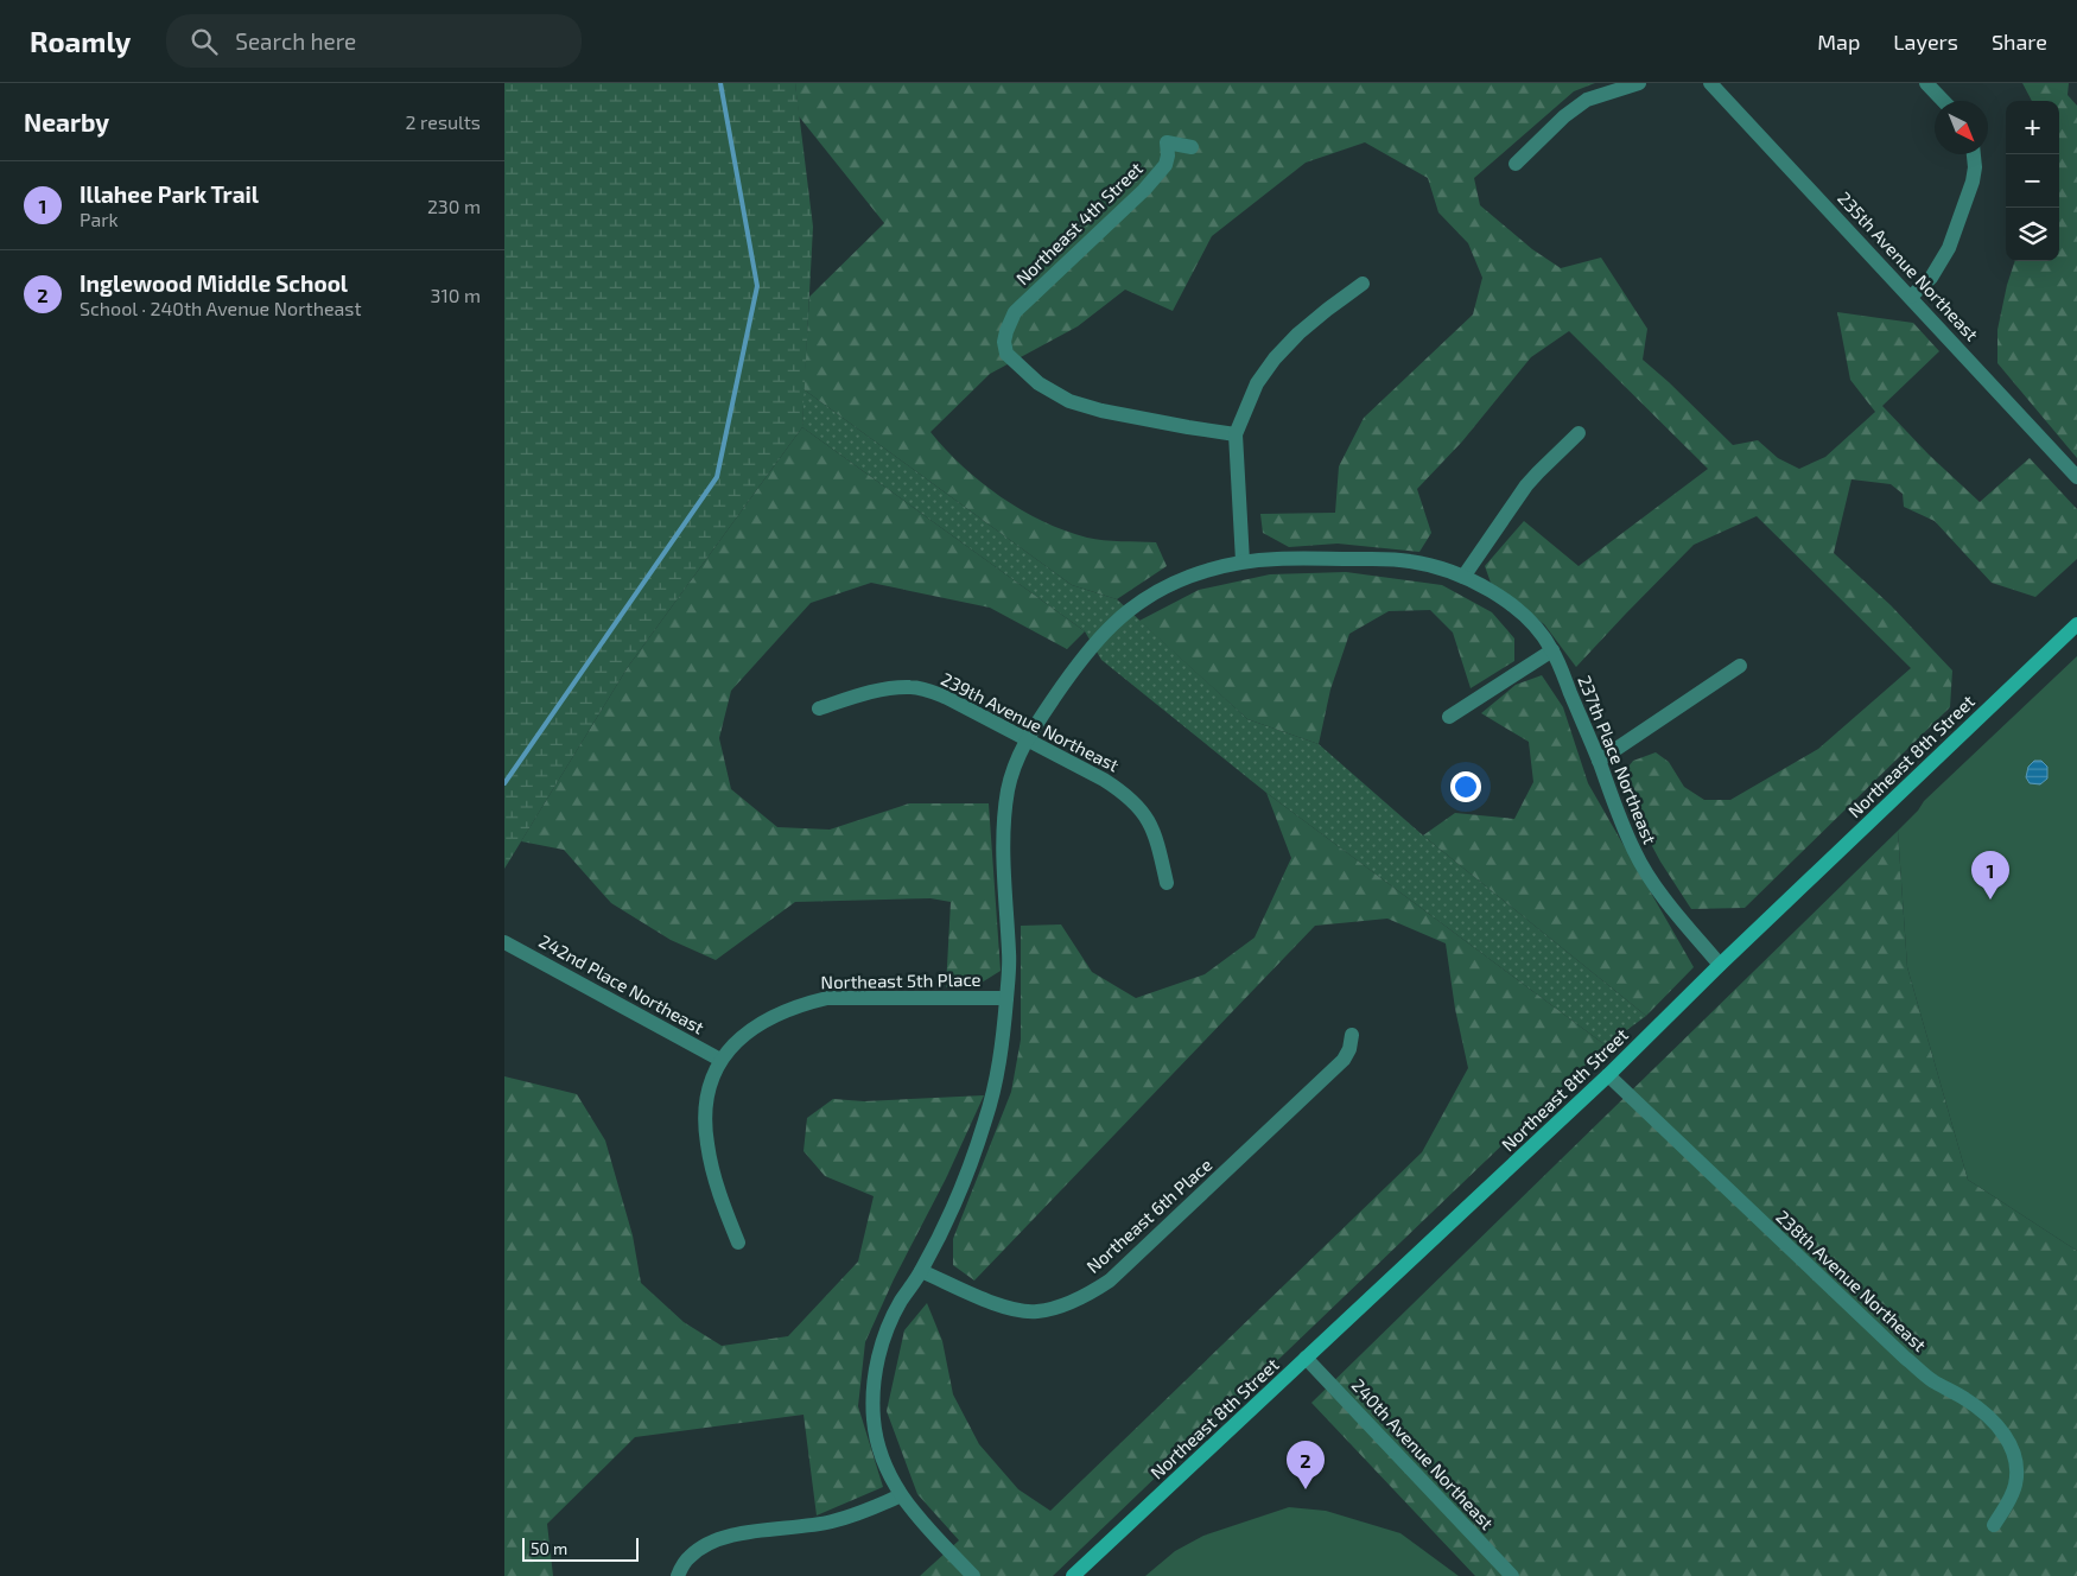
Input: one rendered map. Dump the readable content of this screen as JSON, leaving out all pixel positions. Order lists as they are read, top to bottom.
{
  "streets": {
    "street": [
      "Northeast 4th Street",
      "235th Avenue Northeast",
      "239th Avenue Northeast",
      "Northeast 8th Street",
      "237th Place Northeast",
      "Northeast 5th Place",
      "242nd Place Northeast",
      "Northeast 6th Place",
      "238th Avenue Northeast",
      "240th Avenue Northeast"
    ]
  },
  "crossings": [
    ["239th Avenue Northeast", "237th Place Northeast"],
    ["Northeast 8th Street", "237th Place Northeast"],
    ["Northeast 8th Street", "238th Avenue Northeast"],
    ["Northeast 8th Street", "240th Avenue Northeast"],
    ["237th Place Northeast", "Northeast 5th Place"],
    ["237th Place Northeast", "Northeast 6th Place"],
    ["Northeast 5th Place", "242nd Place Northeast"]
  ],
  "scale_bar": "50 m",
  "north": "bottom right",
  "page": {
    "header": "Roamly",
    "search": "Search here",
    "nav": ["Map", "Layers", "Share"],
    "heading": ["Nearby", "2 results"],
    "map_buttons": ["+", "−"],
    "list": [
      {
        "mark": "1",
        "name": "Illahee Park Trail",
        "note": "Park",
        "value": "230 m"
      },
      {
        "mark": "2",
        "name": "Inglewood Middle School",
        "note": "School · 240th Avenue Northeast",
        "value": "310 m"
      }
    ],
    "pins": ["1", "2"],
    "scale": "50 m"
  }
}
